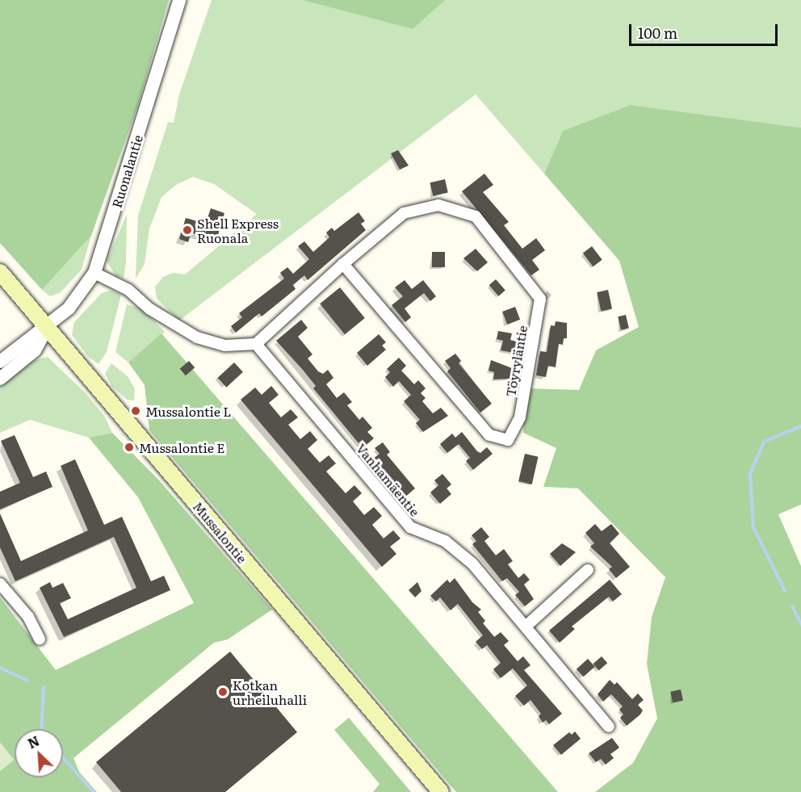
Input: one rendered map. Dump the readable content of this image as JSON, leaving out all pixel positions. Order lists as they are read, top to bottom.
{
  "streets": {
    "main road": ["Mussalontie"],
    "street": ["Ruonalantie", "Töyryläntie", "Vanhamäentie"]
  },
  "crossings": [
    ["Ruonalantie", "Mussalontie"],
    ["Töyryläntie", "Vanhamäentie"]
  ],
  "places": [
    "Shell Express Ruonala",
    "Mussalontie L",
    "Mussalontie E",
    "Kotkan urheiluhalli"
  ],
  "scale_bar": "100 m",
  "north": "top left"
}
